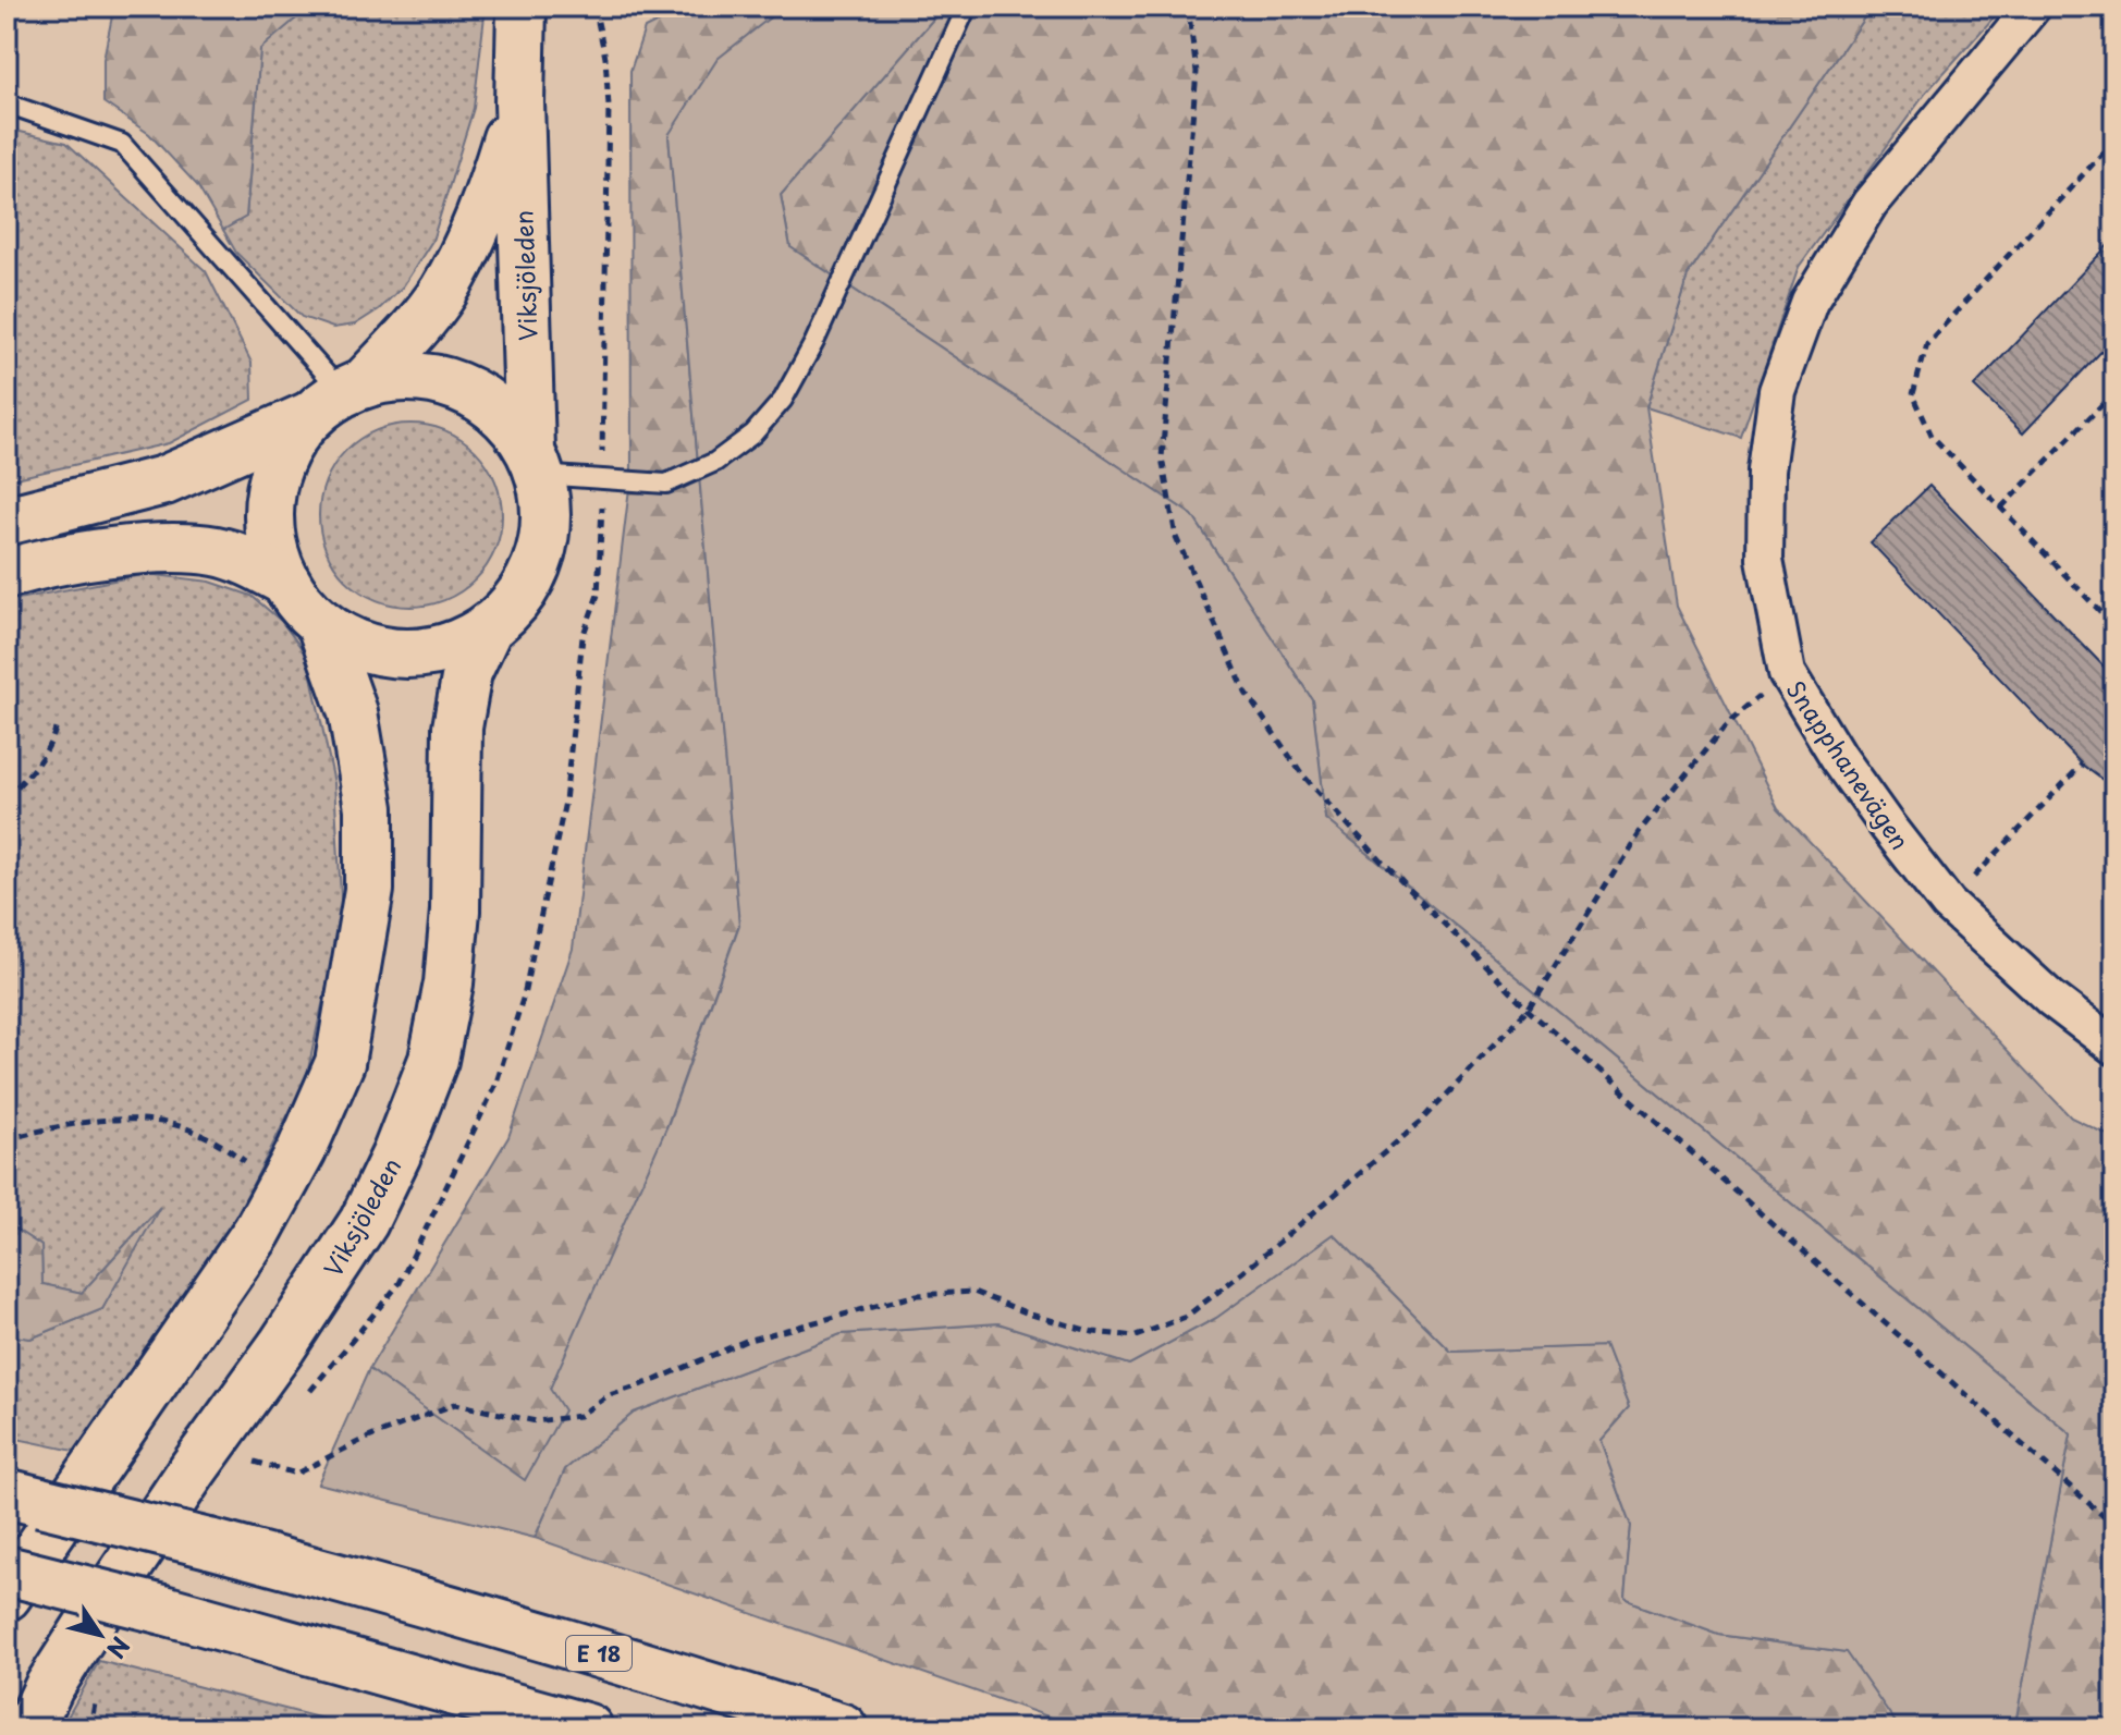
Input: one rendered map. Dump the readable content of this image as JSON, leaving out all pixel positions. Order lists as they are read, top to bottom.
{
  "streets": {
    "main road": ["Viksjöleden", "E 18"],
    "street": ["Snapphanevägen"]
  },
  "north": "bottom right"
}
